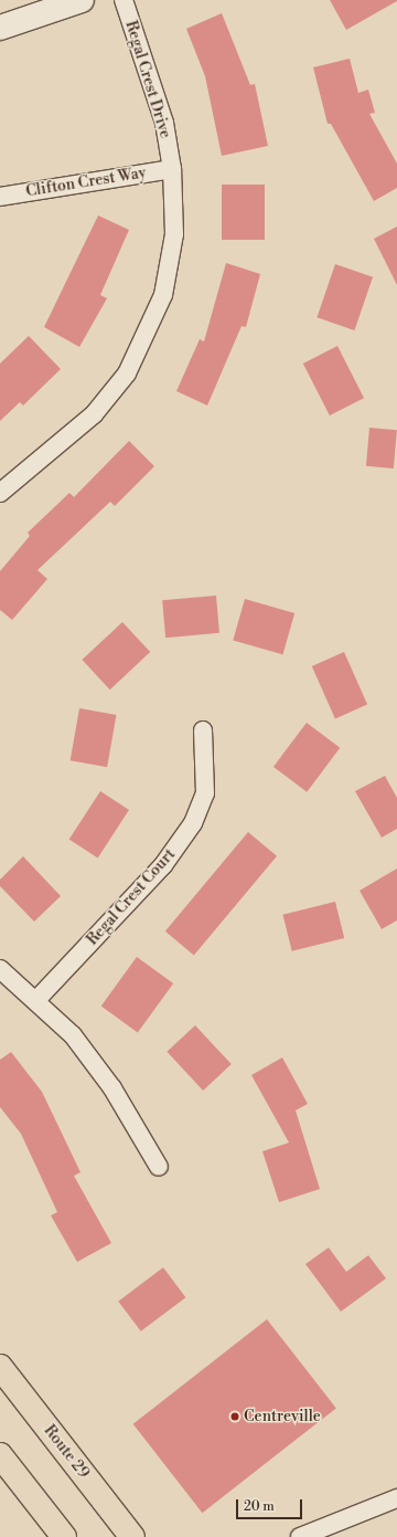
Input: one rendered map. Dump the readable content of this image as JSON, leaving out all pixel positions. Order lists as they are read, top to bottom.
{
  "streets": {
    "main road": ["Route 29"],
    "street": ["Regal Crest Drive", "Clifton Crest Way", "Regal Crest Court"]
  },
  "crossings": [
    ["Regal Crest Drive", "Clifton Crest Way"]
  ],
  "places": ["Centreville"],
  "scale_bar": "20 m"
}
